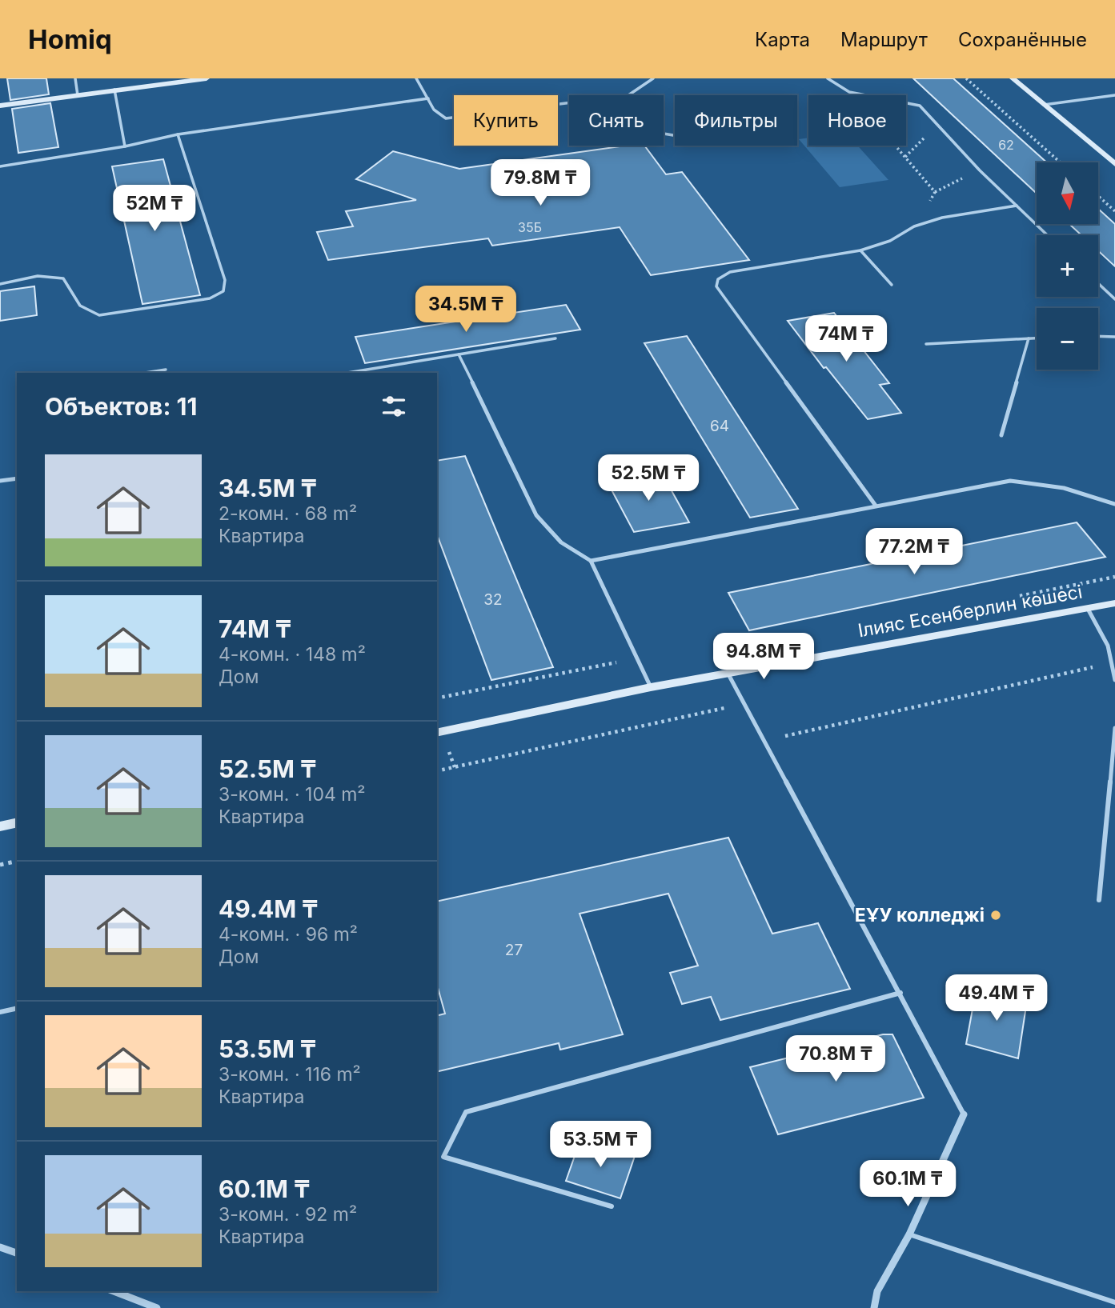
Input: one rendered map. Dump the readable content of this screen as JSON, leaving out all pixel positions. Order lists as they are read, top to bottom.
{
  "streets": {
    "street": ["Ілияс Есенберлин көшесі"]
  },
  "places": ["ЕҰУ колледжі"],
  "house_numbers": [
    "62",
    "35Б",
    "64",
    "32",
    "27"
  ],
  "north": "bottom",
  "page": {
    "header": "Homiq",
    "nav": ["Карта", "Маршрут", "Сохранённые"],
    "chip": [
      "Купить",
      "Снять",
      "Фильтры",
      "Новое"
    ],
    "price": [
      "79.8M ₸",
      "52M ₸",
      "34.5M ₸",
      "74M ₸",
      "52.5M ₸",
      "77.2M ₸",
      "94.8M ₸",
      "49.4M ₸",
      "70.8M ₸",
      "53.5M ₸",
      "60.1M ₸"
    ],
    "map_buttons": ["+", "−"],
    "heading": "Объектов: 11",
    "list": [
      {
        "name": "34.5M ₸",
        "note": "2-комн. · 68 m² · Квартира"
      },
      {
        "name": "74M ₸",
        "note": "4-комн. · 148 m² · Дом"
      },
      {
        "name": "52.5M ₸",
        "note": "3-комн. · 104 m² · Квартира"
      },
      {
        "name": "49.4M ₸",
        "note": "4-комн. · 96 m² · Дом"
      },
      {
        "name": "53.5M ₸",
        "note": "3-комн. · 116 m² · Квартира"
      },
      {
        "name": "60.1M ₸",
        "note": "3-комн. · 92 m² · Квартира"
      }
    ]
  }
}
